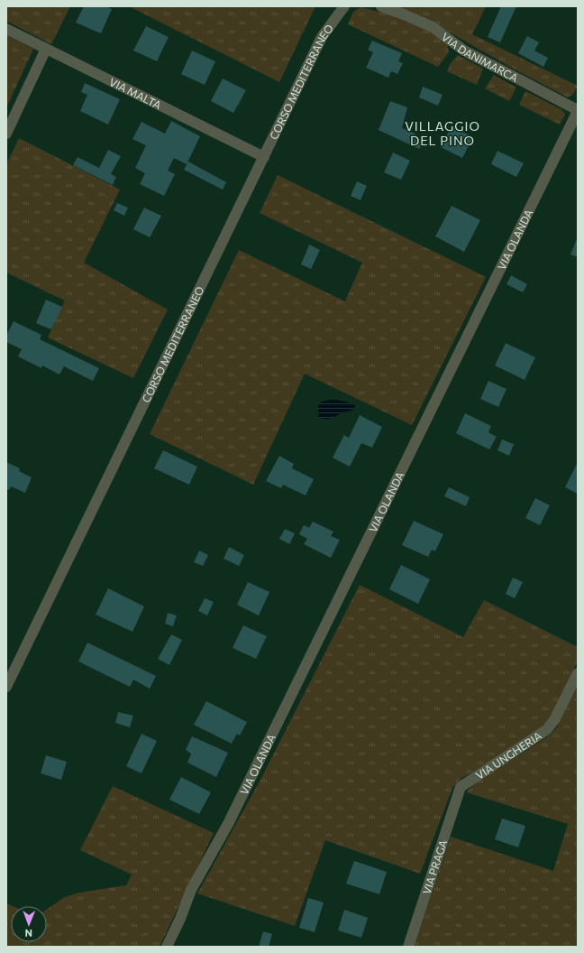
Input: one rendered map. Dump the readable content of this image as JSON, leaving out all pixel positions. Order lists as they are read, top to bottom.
{
  "streets": {
    "street": [
      "VIA DANIMARCA",
      "CORSO MEDITERRANEO",
      "VIA MALTA",
      "VIA OLANDA",
      "VIA UNGHERIA",
      "VIA PRAGA"
    ]
  },
  "crossings": [
    ["VIA DANIMARCA", "VIA OLANDA"],
    ["CORSO MEDITERRANEO", "VIA MALTA"],
    ["VIA UNGHERIA", "VIA PRAGA"]
  ],
  "districts": ["VILLAGGIO DEL PINO"],
  "north": "bottom"
}
